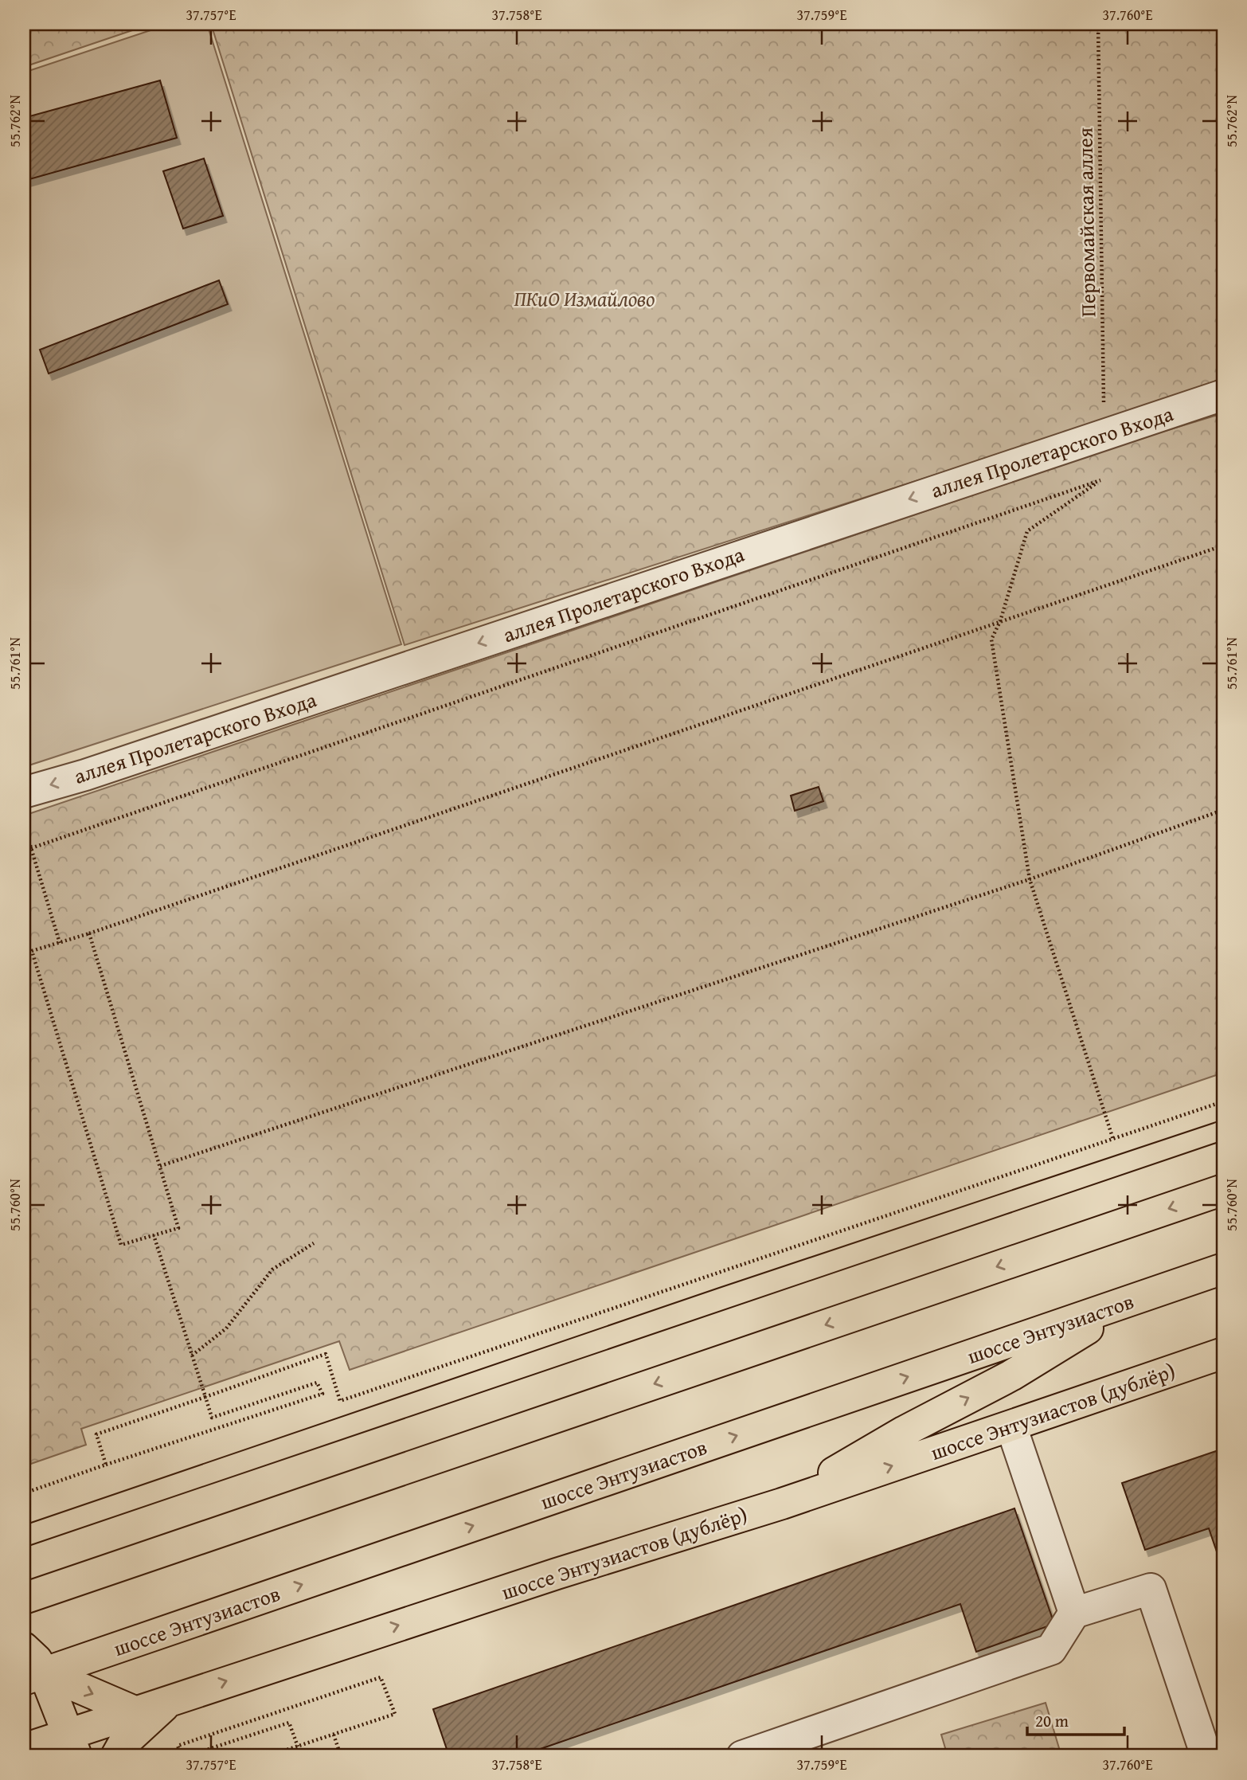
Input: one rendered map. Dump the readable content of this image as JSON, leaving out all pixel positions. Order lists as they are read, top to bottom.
{
  "streets": {
    "main road": ["шоссе Энтузиастов", "шоссе Энтузиастов (дублёр)"],
    "street": ["аллея Пролетарского Входа"],
    "path": ["Первомайская аллея"]
  },
  "one_way": ["аллея Пролетарского Входа"],
  "parks": ["ПКиО Измайлово"],
  "scale_bar": "20 m",
  "coordinates": [
    "37.757°E",
    "37.758°E",
    "37.759°E",
    "37.760°E",
    "55.762°N",
    "55.761°N",
    "55.760°N"
  ]
}
